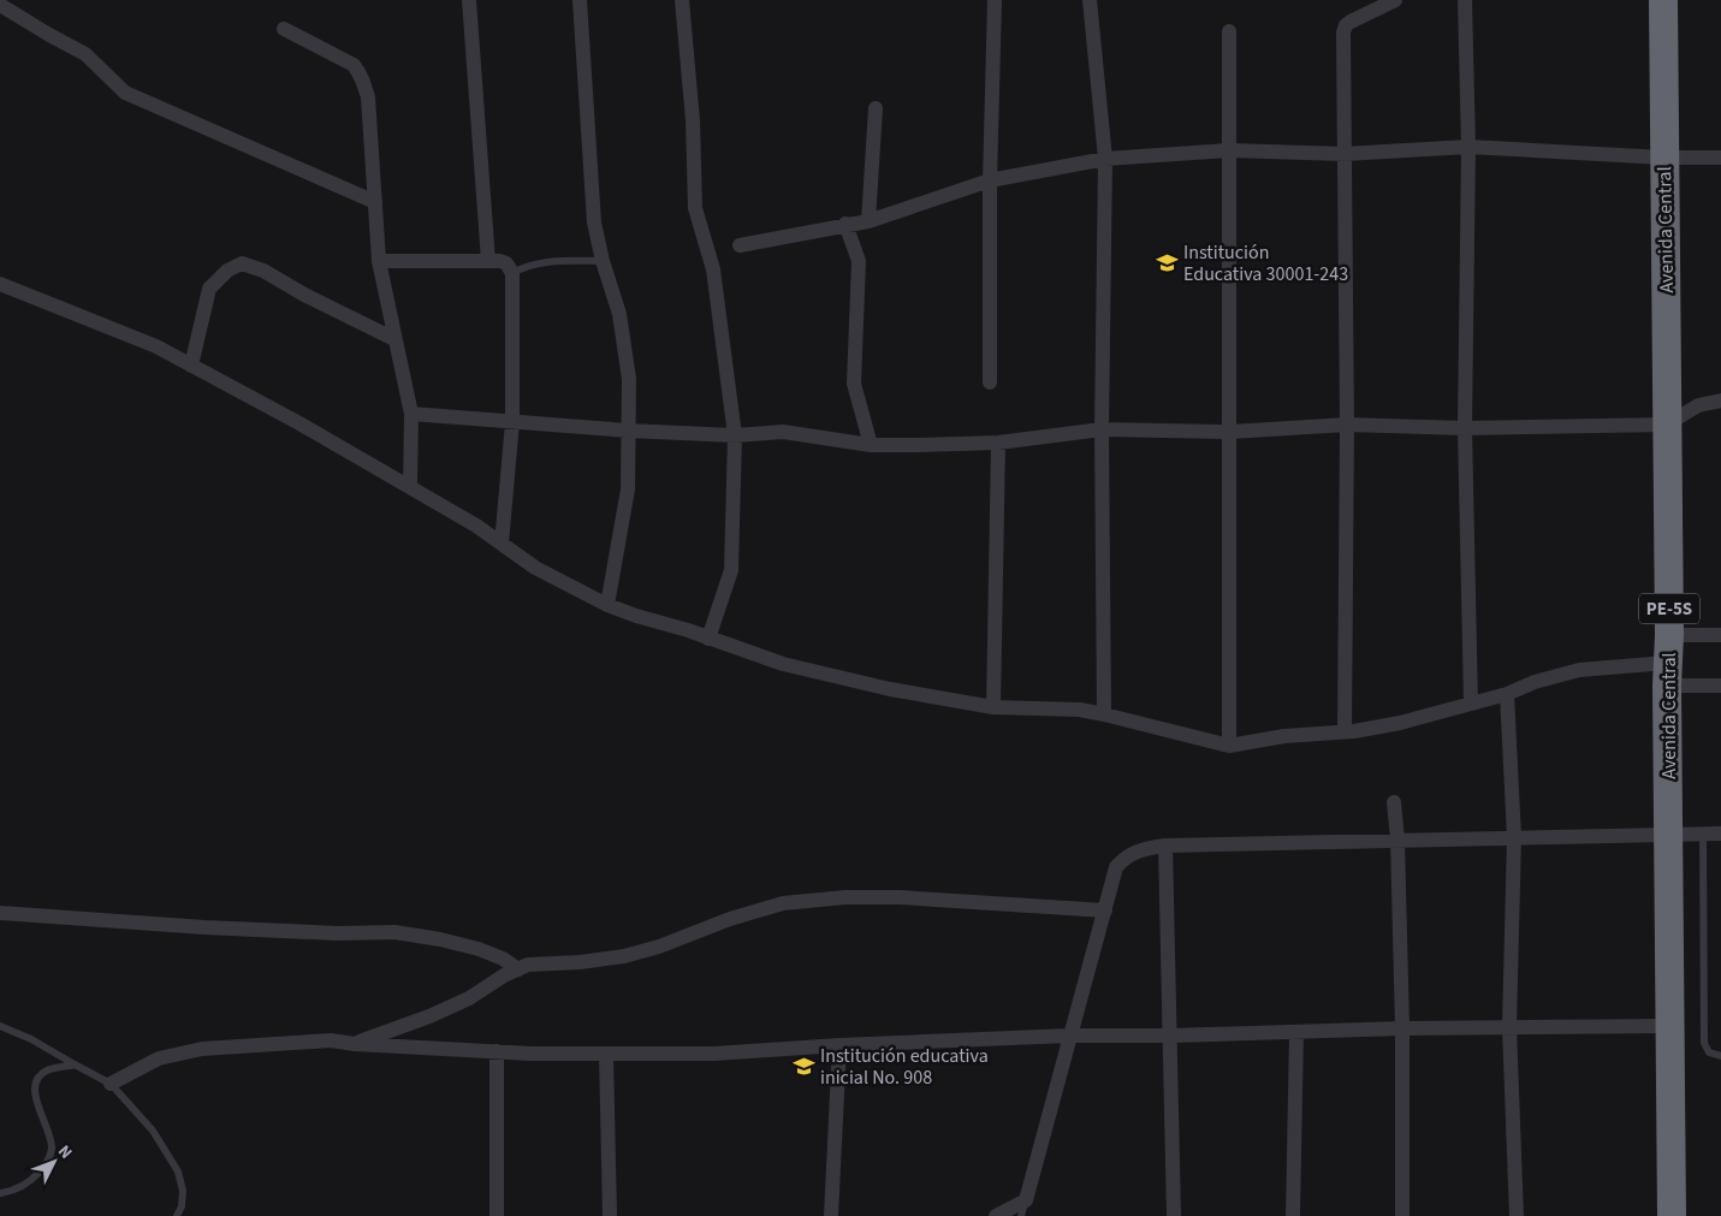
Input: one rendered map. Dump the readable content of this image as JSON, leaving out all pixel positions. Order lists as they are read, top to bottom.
{
  "streets": {
    "highway": ["Avenida Central", "PE-5S"]
  },
  "places": {
    "school or university": ["Institución Educativa 30001-243", "Institución educativa inicial No. 908"]
  },
  "north": "top right"
}
